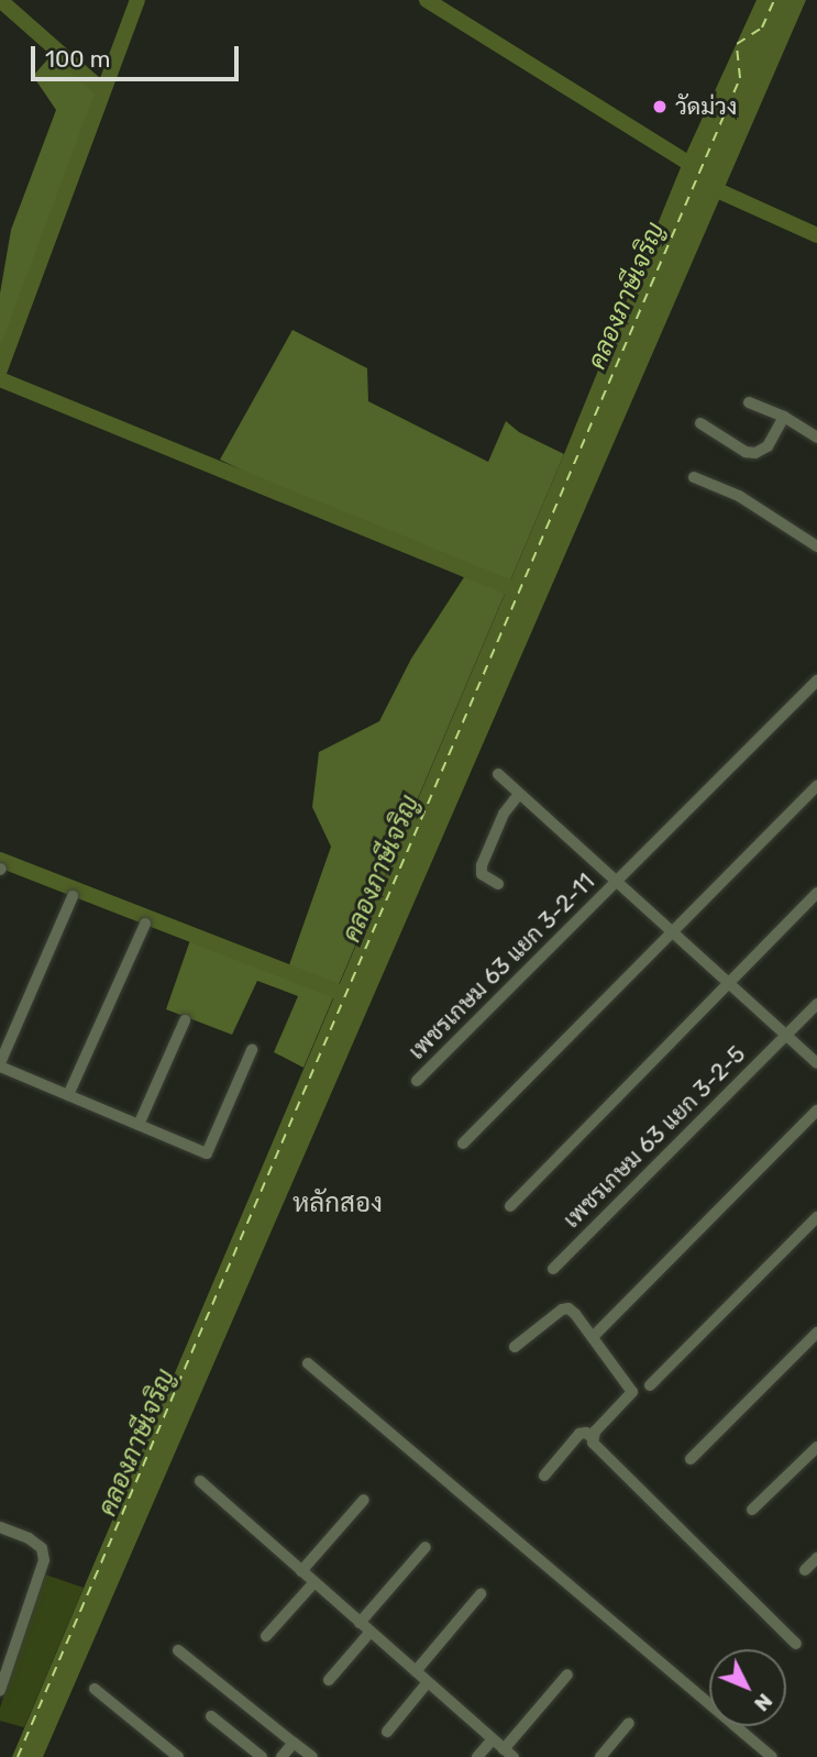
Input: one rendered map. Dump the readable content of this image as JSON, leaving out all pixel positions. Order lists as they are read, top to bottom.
{
  "streets": {
    "street": ["เพชรเกษม 63 แยก 3-2-11", "เพชรเกษม 63 แยก 3-2-5"]
  },
  "districts": ["หลักสอง"],
  "water": ["คลองภาษีเจริญ"],
  "places": ["วัดม่วง"],
  "scale_bar": "100 m",
  "north": "bottom right"
}
